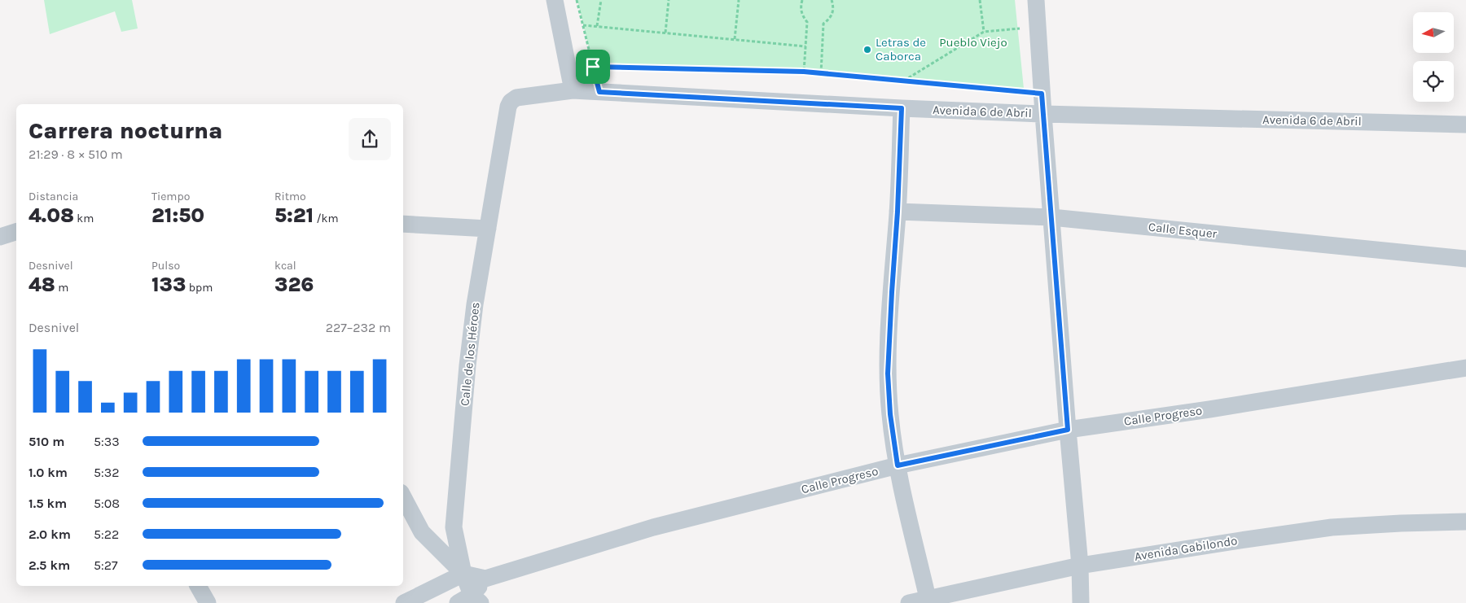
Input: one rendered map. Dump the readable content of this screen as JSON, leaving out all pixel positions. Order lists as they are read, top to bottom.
{
  "streets": {
    "street": [
      "Avenida 6 de Abril",
      "Calle Esquer",
      "Calle de los Héroes",
      "Calle Progreso",
      "Avenida Gabilondo"
    ]
  },
  "crossings": [
    ["Avenida 6 de Abril", "Calle de los Héroes"],
    ["Calle de los Héroes", "Calle Progreso"]
  ],
  "parks": ["Pueblo Viejo"],
  "places": ["Letras de Caborca"],
  "north": "left",
  "page": {
    "heading": ["Carrera nocturna", "21:29 · 8 × 510 m"],
    "stats": [
      ["Distancia", "4.08 km"],
      ["Tiempo", "21:50"],
      ["Ritmo", "5:21 /km"],
      ["Desnivel", "48 m"],
      ["Pulso", "133 bpm"],
      ["kcal", "326"]
    ],
    "chart": ["Desnivel", "227–232 m"],
    "list": [
      {
        "name": "510 m",
        "note": "5:33"
      },
      {
        "name": "1.0 km",
        "note": "5:32"
      },
      {
        "name": "1.5 km",
        "note": "5:08"
      },
      {
        "name": "2.0 km",
        "note": "5:22"
      },
      {
        "name": "2.5 km",
        "note": "5:27"
      }
    ]
  }
}
